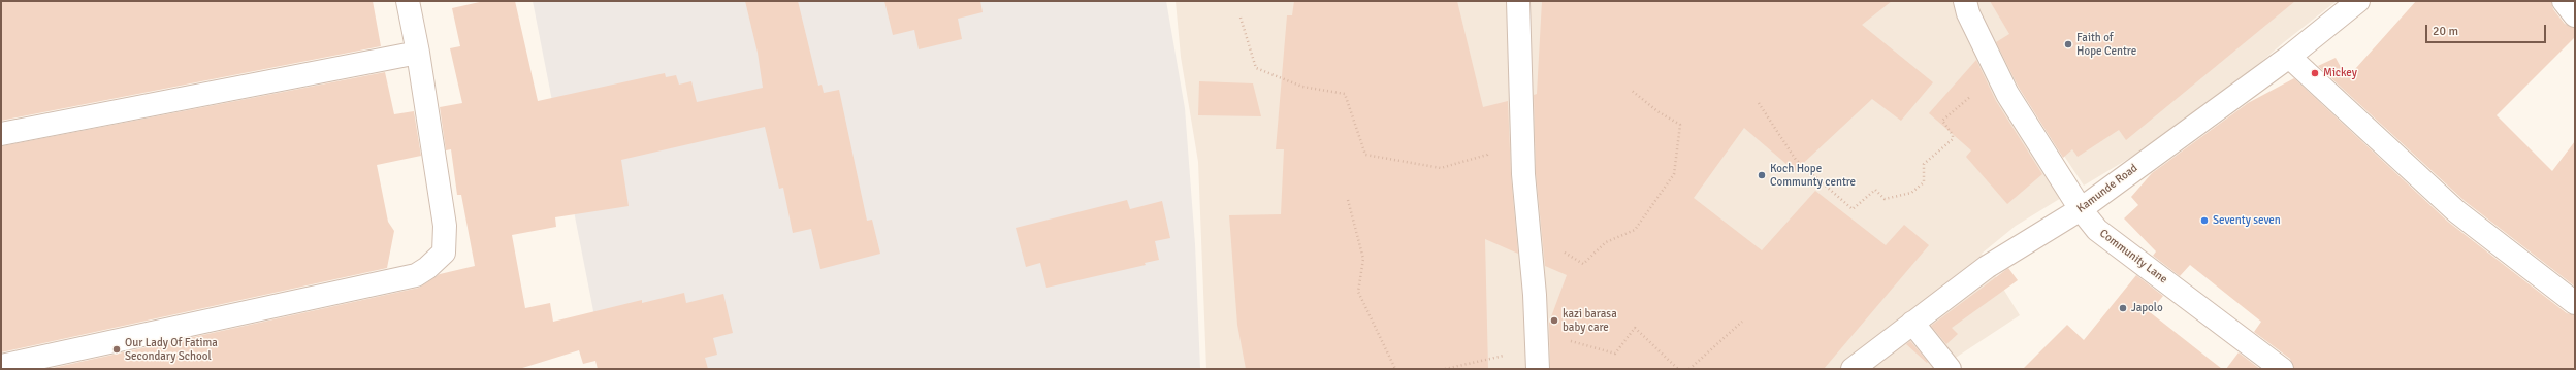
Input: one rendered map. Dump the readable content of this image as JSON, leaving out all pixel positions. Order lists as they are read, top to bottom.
{
  "streets": {
    "street": ["Kamunde Road", "Community Lane"]
  },
  "crossings": [
    ["Kamunde Road", "Community Lane"]
  ],
  "places": [
    "Faith of Hope Centre",
    "Mickey",
    "Koch Hope Communty centre",
    "Seventy seven",
    "Japolo",
    "kazi barasa baby care",
    "Our Lady Of Fatima Secondary School"
  ],
  "scale_bar": "20 m"
}
